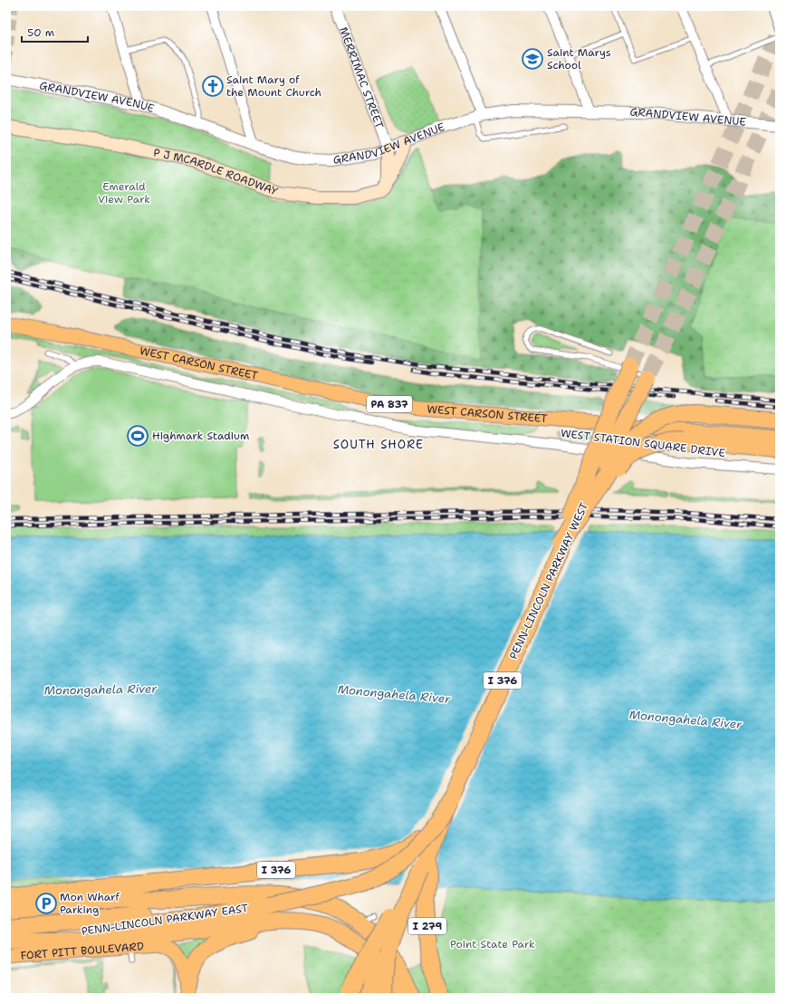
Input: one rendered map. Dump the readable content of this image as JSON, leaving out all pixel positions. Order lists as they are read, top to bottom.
{
  "streets": {
    "highway": [
      "PENN-LINCOLN PARKWAY WEST",
      "I 376",
      "PENN-LINCOLN PARKWAY EAST",
      "I 279"
    ],
    "main road": [
      "P J MCARDLE ROADWAY",
      "WEST CARSON STREET",
      "PA 837",
      "FORT PITT BOULEVARD"
    ],
    "street": ["MERRIMAC STREET", "GRANDVIEW AVENUE", "WEST STATION SQUARE DRIVE"]
  },
  "crossings": [
    ["MERRIMAC STREET", "GRANDVIEW AVENUE"],
    ["GRANDVIEW AVENUE", "P J MCARDLE ROADWAY"],
    ["PENN-LINCOLN PARKWAY WEST", "I 376"],
    ["PENN-LINCOLN PARKWAY WEST", "PENN-LINCOLN PARKWAY EAST"],
    ["PENN-LINCOLN PARKWAY WEST", "I 279"],
    ["I 376", "PENN-LINCOLN PARKWAY EAST"],
    ["I 376", "I 279"],
    ["PENN-LINCOLN PARKWAY EAST", "I 279"]
  ],
  "districts": ["SOUTH SHORE"],
  "water": ["Monongahela River"],
  "parks": ["Emerald View Park", "Point State Park"],
  "places": {
    "school or university": ["Saint Marys School"],
    "church": ["Saint Mary of the Mount Church"],
    "sports": ["Highmark Stadium"],
    "parking": ["Mon Wharf Parking"]
  },
  "scale_bar": "50 m"
}
